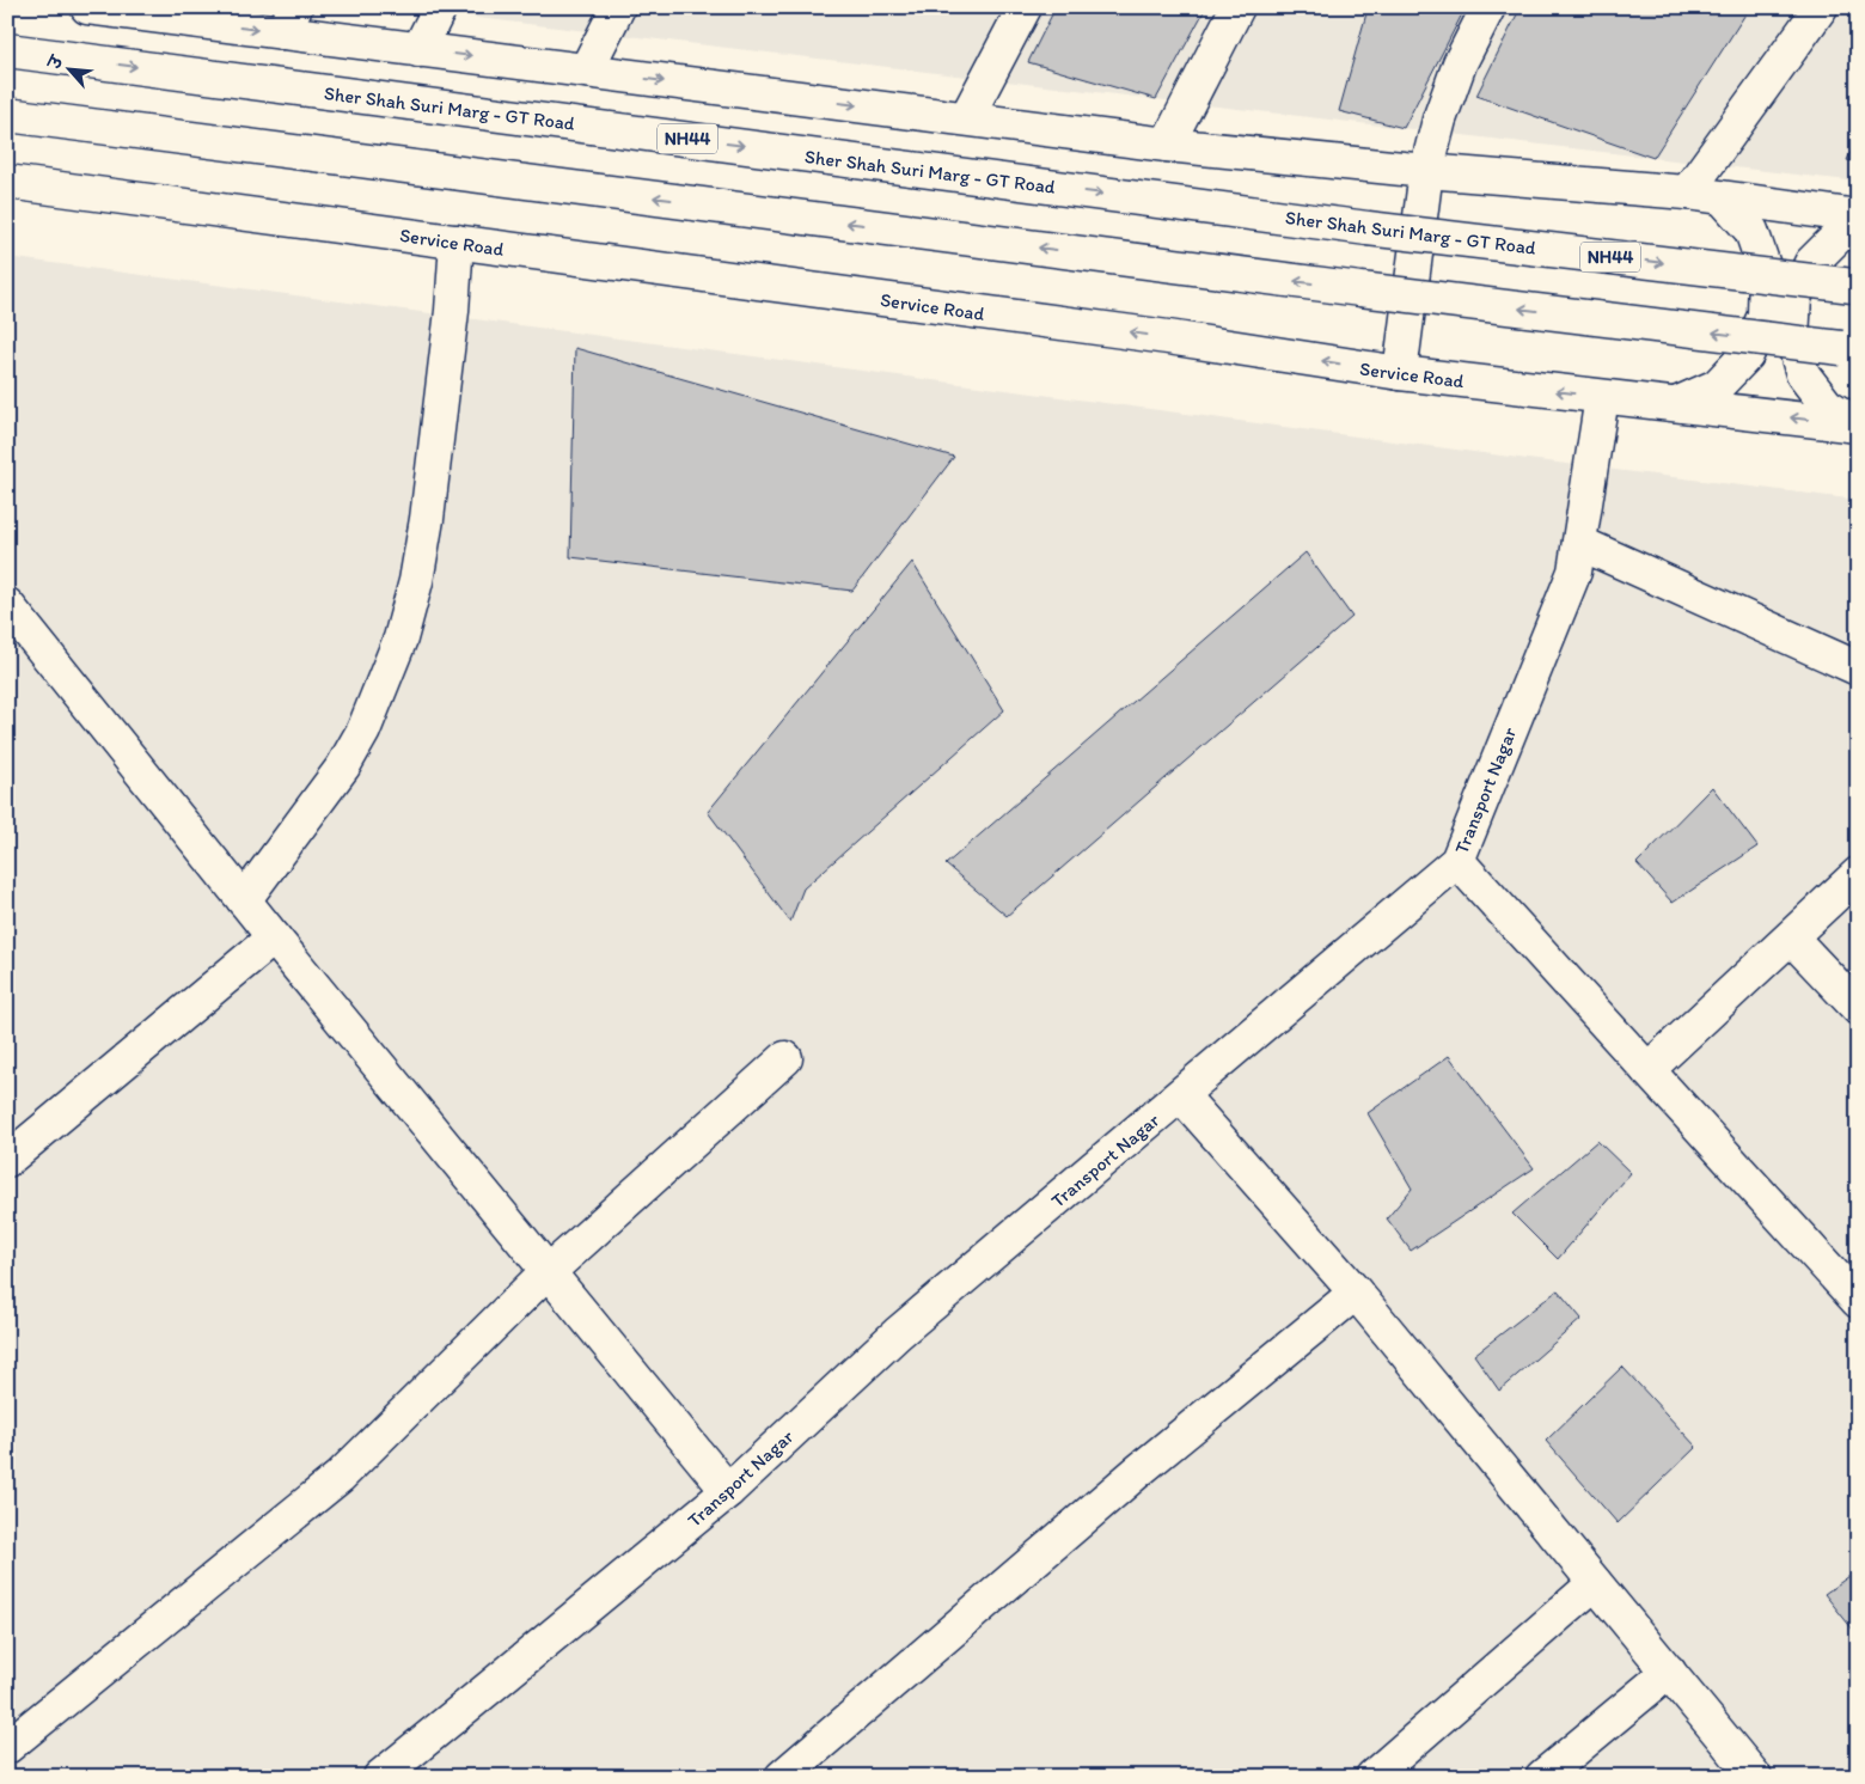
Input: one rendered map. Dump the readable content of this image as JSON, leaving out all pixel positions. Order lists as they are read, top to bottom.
{
  "streets": {
    "main road": [
      "Sher Shah Suri Marg - GT Road",
      "NH44",
      "Service Road",
      "Transport Nagar"
    ]
  },
  "crossings": [
    ["Service Road", "Transport Nagar"]
  ],
  "north": "top left"
}
